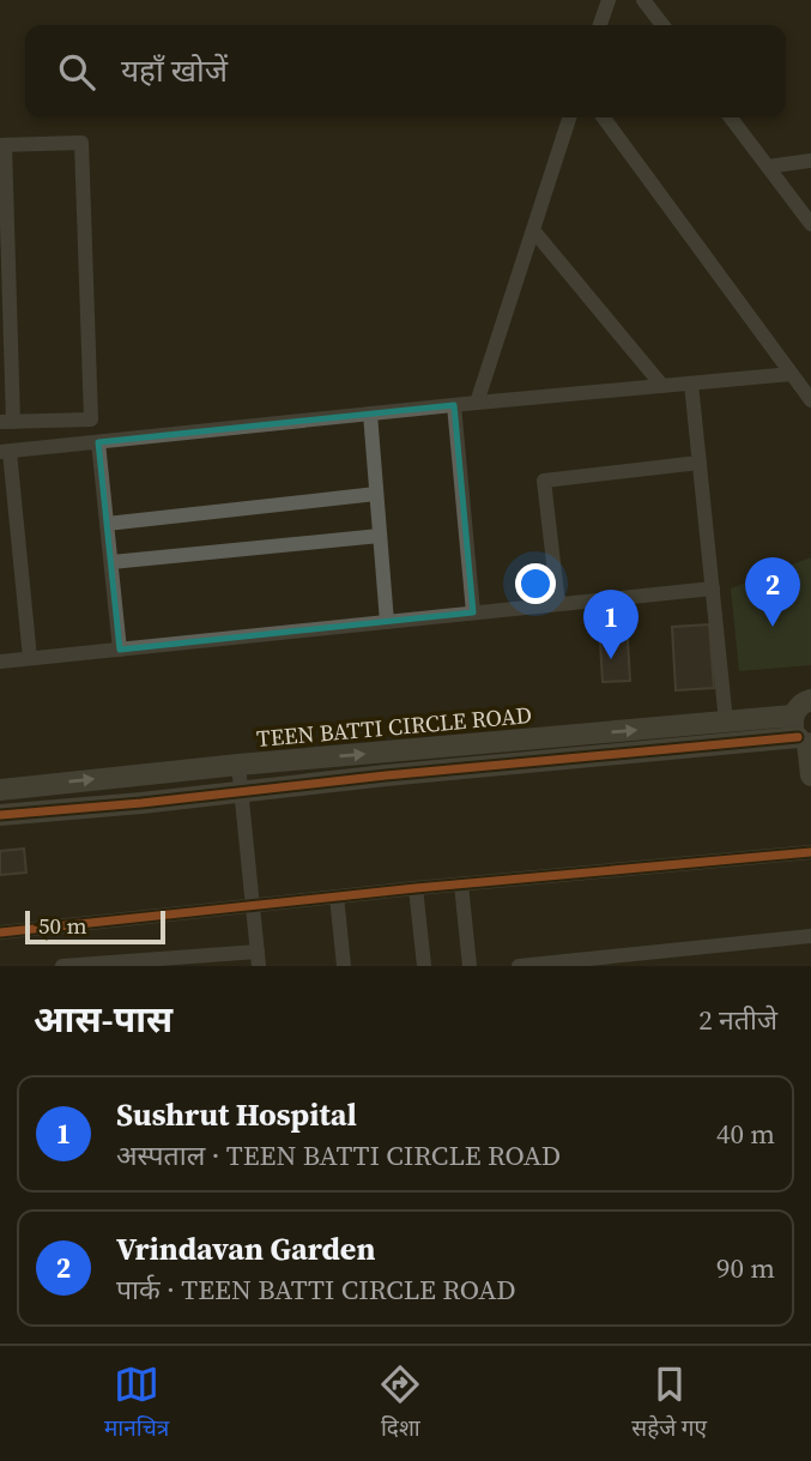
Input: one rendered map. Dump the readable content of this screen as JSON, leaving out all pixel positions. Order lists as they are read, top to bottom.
{
  "streets": {
    "street": ["TEEN BATTI CIRCLE ROAD"]
  },
  "scale_bar": "50 m",
  "page": {
    "search": "यहाँ खोजें",
    "pins": ["2", "1"],
    "scale": "50 m",
    "heading": ["आस-पास", "2 नतीजे"],
    "list": [
      {
        "mark": "1",
        "name": "Sushrut Hospital",
        "note": "अस्पताल · TEEN BATTI CIRCLE ROAD",
        "value": "40 m"
      },
      {
        "mark": "2",
        "name": "Vrindavan Garden",
        "note": "पार्क · TEEN BATTI CIRCLE ROAD",
        "value": "90 m"
      }
    ],
    "nav": ["मानचित्र", "दिशा", "सहेजे गए"]
  }
}
